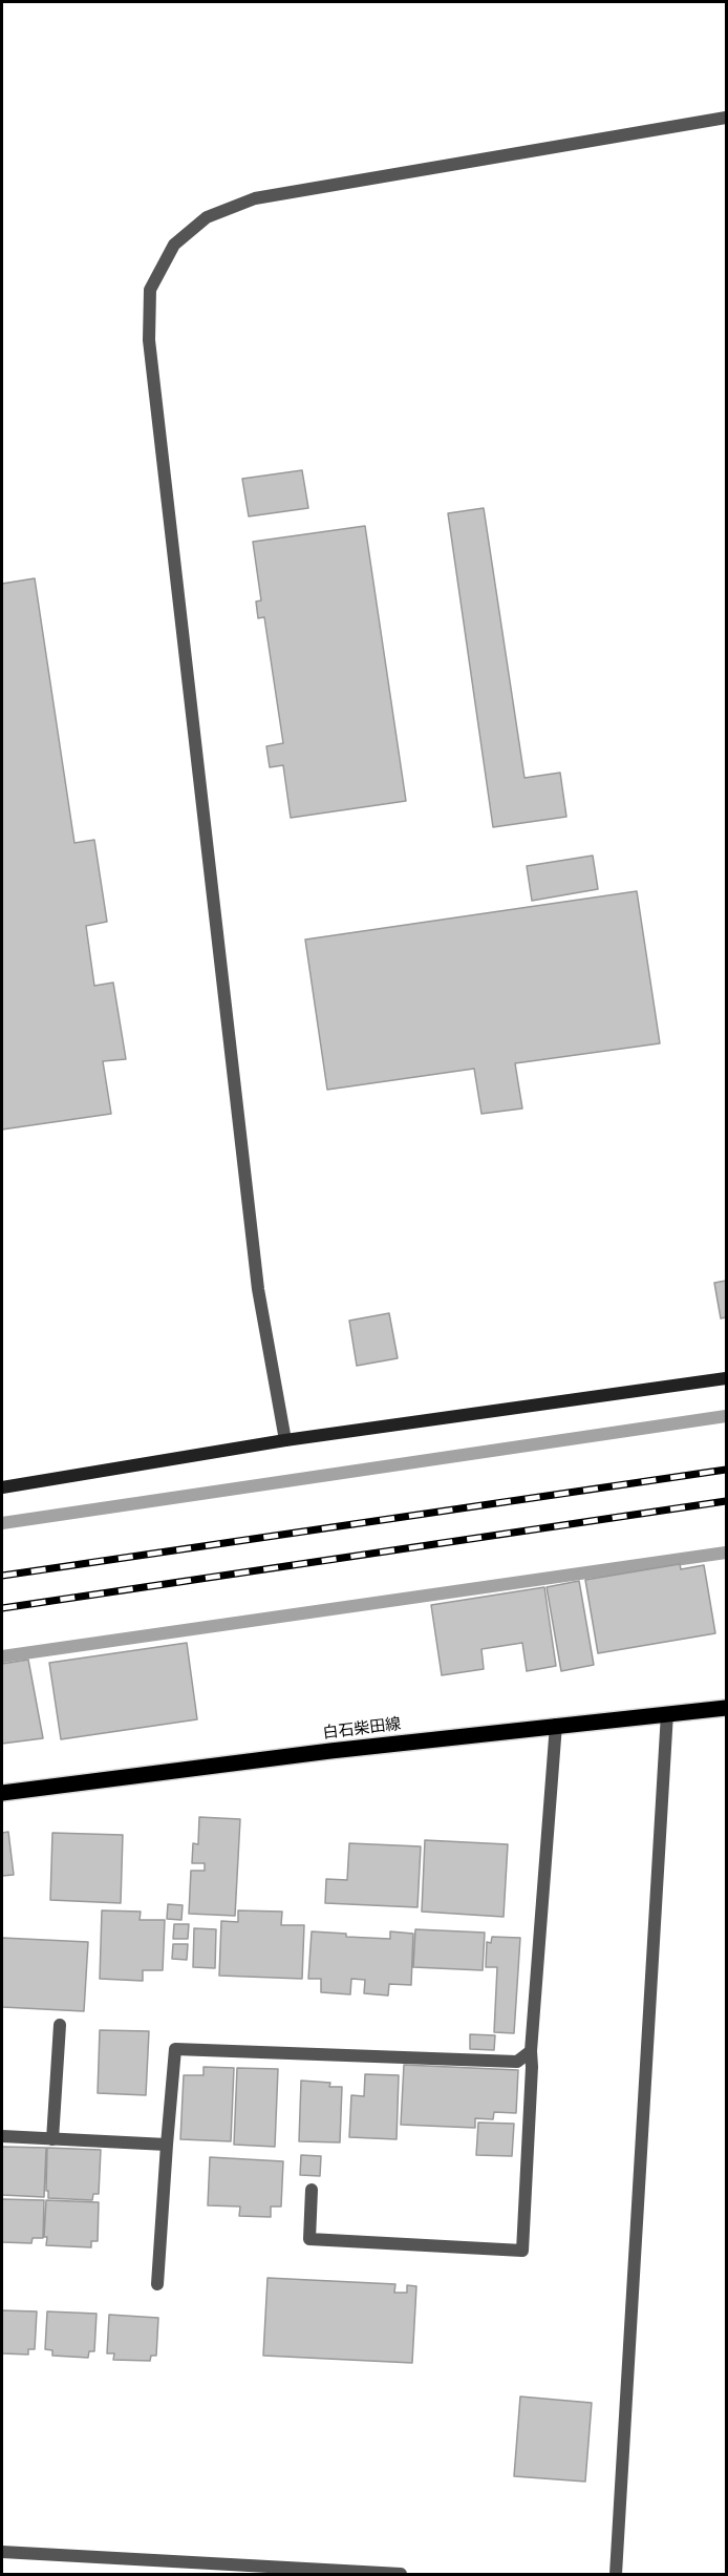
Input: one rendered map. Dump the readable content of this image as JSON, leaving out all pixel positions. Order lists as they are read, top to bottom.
{
  "streets": {
    "main road": ["白石柴田線"]
  }
}
